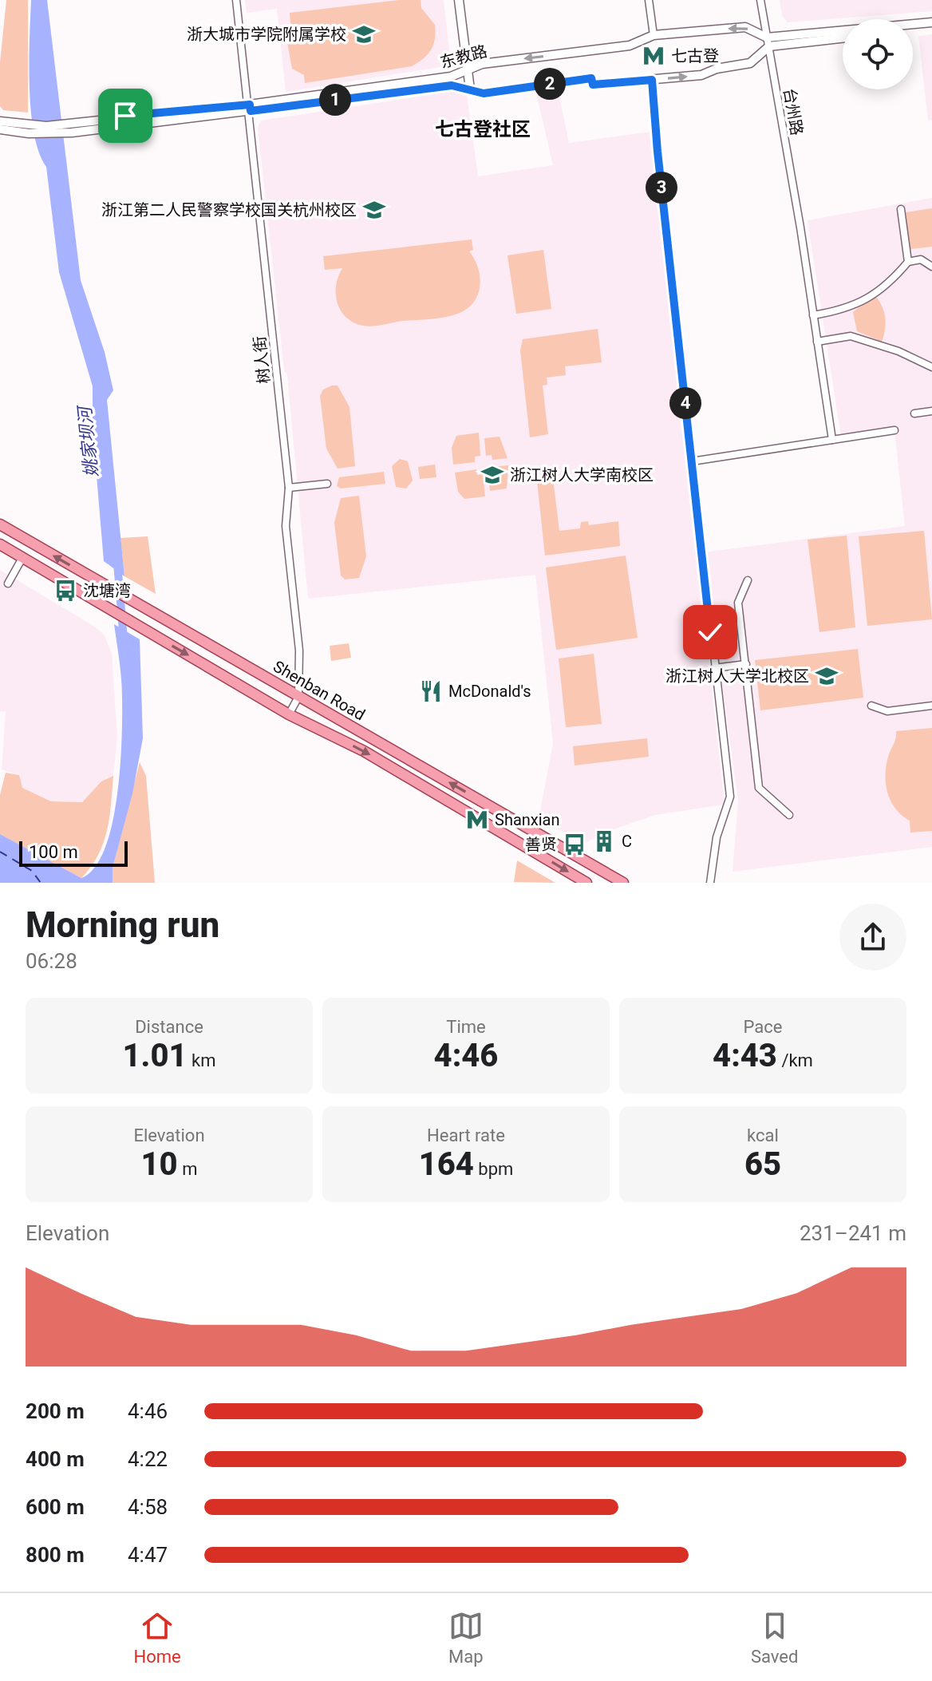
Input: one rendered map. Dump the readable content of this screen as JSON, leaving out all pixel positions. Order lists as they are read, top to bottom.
{
  "streets": {
    "main road": ["Shenban Road"],
    "street": ["东教路", "台州路", "树人街"]
  },
  "crossings": [
    ["东教路", "台州路"],
    ["东教路", "树人街"],
    ["树人街", "Shenban Road"]
  ],
  "districts": ["七古登社区"],
  "water": ["姚家坝河"],
  "places": {
    "school or university": [
      "浙大城市学院附属学校",
      "浙江第二人民警察学校国关杭州校区",
      "浙江树人大学南校区",
      "浙江树人大学北校区"
    ],
    "metro station": ["七古登", "Shanxian"],
    "bus stop": ["沈塘湾", "善贤"],
    "restaurant": ["McDonald's"],
    "building": ["C"]
  },
  "scale_bar": "100 m",
  "page": {
    "pins": [
      "2",
      "1",
      "3",
      "4"
    ],
    "scale": "100 m",
    "heading": ["Morning run", "06:28"],
    "stats": [
      ["Distance", "1.01 km"],
      ["Time", "4:46"],
      ["Pace", "4:43 /km"],
      ["Elevation", "10 m"],
      ["Heart rate", "164 bpm"],
      ["kcal", "65"]
    ],
    "chart": ["Elevation", "231–241 m"],
    "list": [
      {
        "name": "200 m",
        "note": "4:46"
      },
      {
        "name": "400 m",
        "note": "4:22"
      },
      {
        "name": "600 m",
        "note": "4:58"
      },
      {
        "name": "800 m",
        "note": "4:47"
      }
    ],
    "tabs": ["Home", "Map", "Saved"]
  }
}
